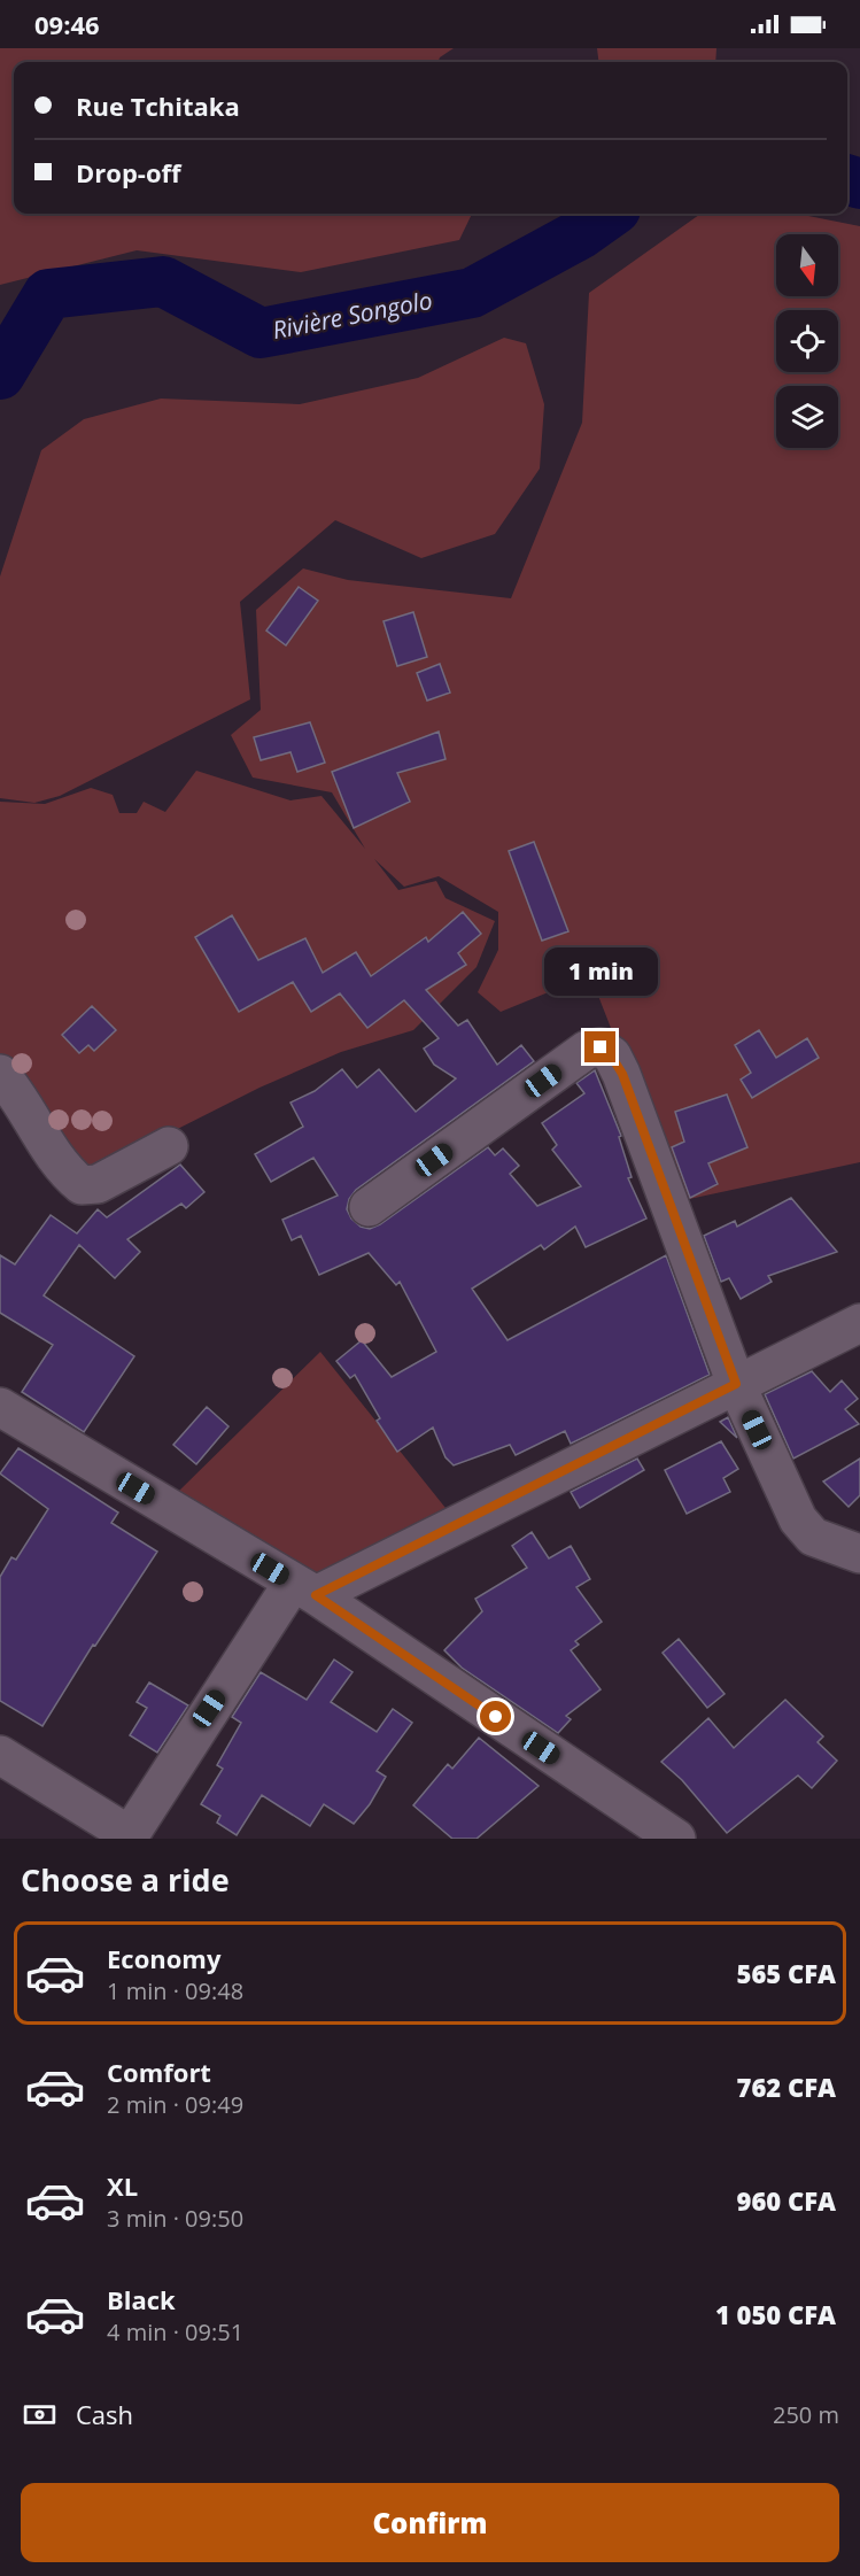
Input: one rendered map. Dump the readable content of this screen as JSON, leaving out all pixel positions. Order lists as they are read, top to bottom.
{
  "water": ["Rivière Songolo"],
  "north": "bottom",
  "page": {
    "status": "09:46",
    "banner": ["Rue Tchitaka", "Drop-off"],
    "bubble": "1 min",
    "heading": "Choose a ride",
    "list": [
      {
        "name": "Economy",
        "note": "1 min · 09:48",
        "value": "565 CFA"
      },
      {
        "name": "Comfort",
        "note": "2 min · 09:49",
        "value": "762 CFA"
      },
      {
        "name": "XL",
        "note": "3 min · 09:50",
        "value": "960 CFA"
      },
      {
        "name": "Black",
        "note": "4 min · 09:51",
        "value": "1 050 CFA"
      }
    ],
    "pay": ["Cash", "250 m"],
    "buttons": "Confirm"
  }
}
